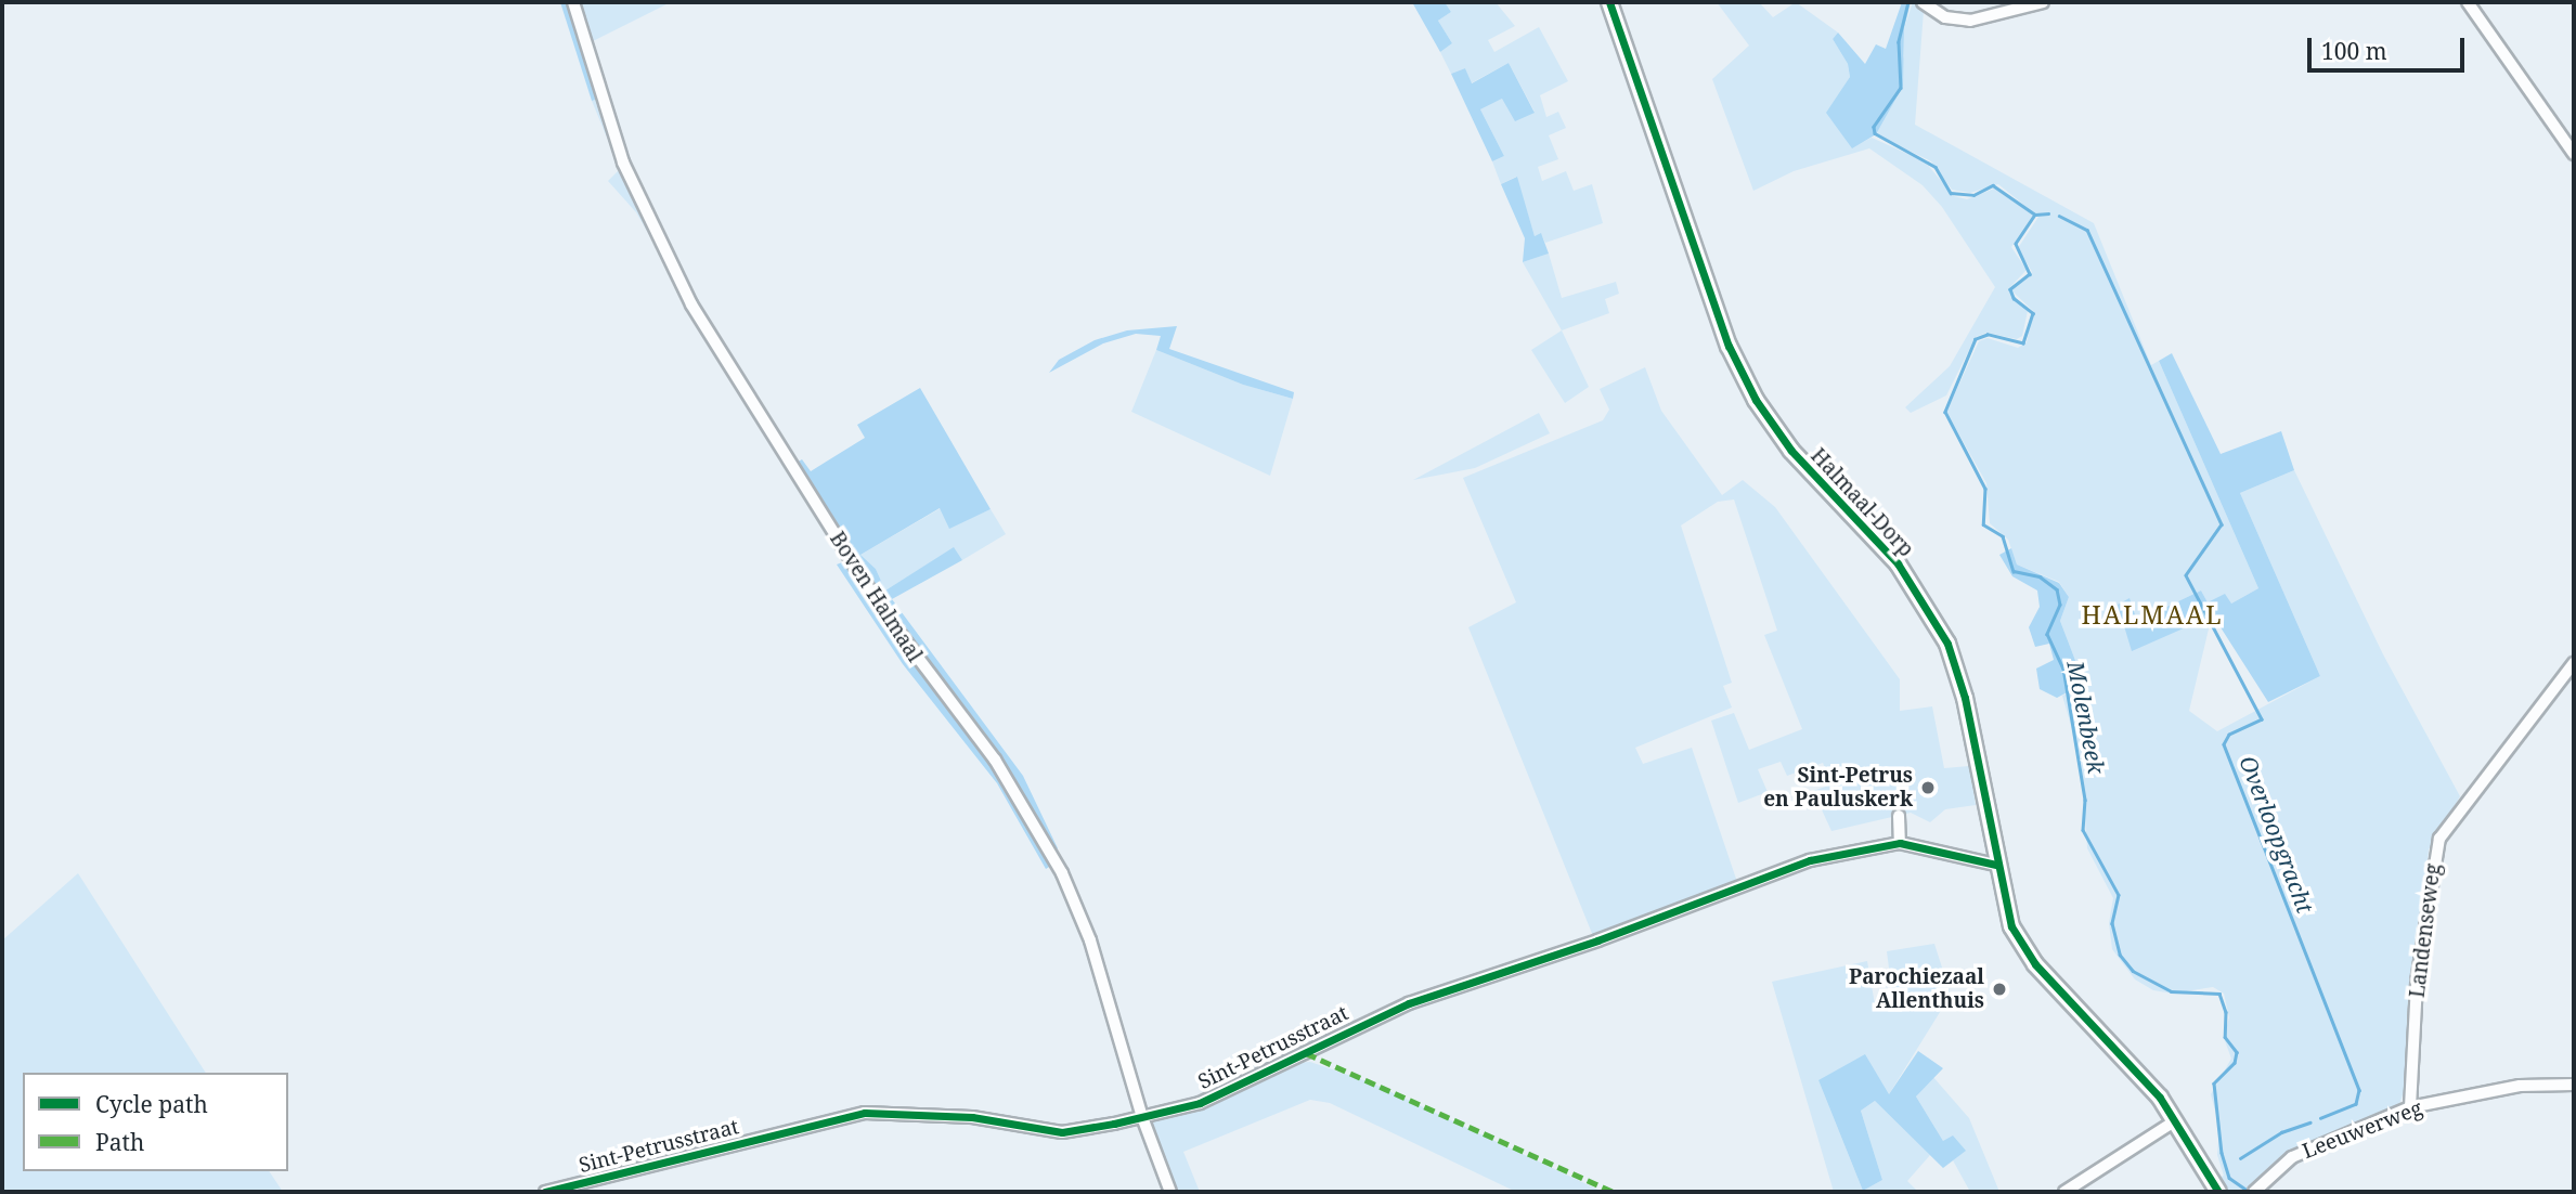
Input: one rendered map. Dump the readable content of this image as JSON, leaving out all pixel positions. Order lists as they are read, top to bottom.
{
  "streets": {
    "street": [
      "Halmaal-Dorp",
      "Boven Halmaal",
      "Landenseweg",
      "Sint-Petrusstraat",
      "Leeuwerweg"
    ]
  },
  "crossings": [
    ["Halmaal-Dorp", "Sint-Petrusstraat"],
    ["Boven Halmaal", "Sint-Petrusstraat"],
    ["Landenseweg", "Leeuwerweg"]
  ],
  "districts": ["HALMAAL"],
  "water": ["Molenbeek", "Overloopgracht"],
  "places": ["Sint-Petrus en Pauluskerk", "Parochiezaal Allenthuis"],
  "legend": ["Cycle path", "Path"],
  "scale_bar": "100 m"
}
